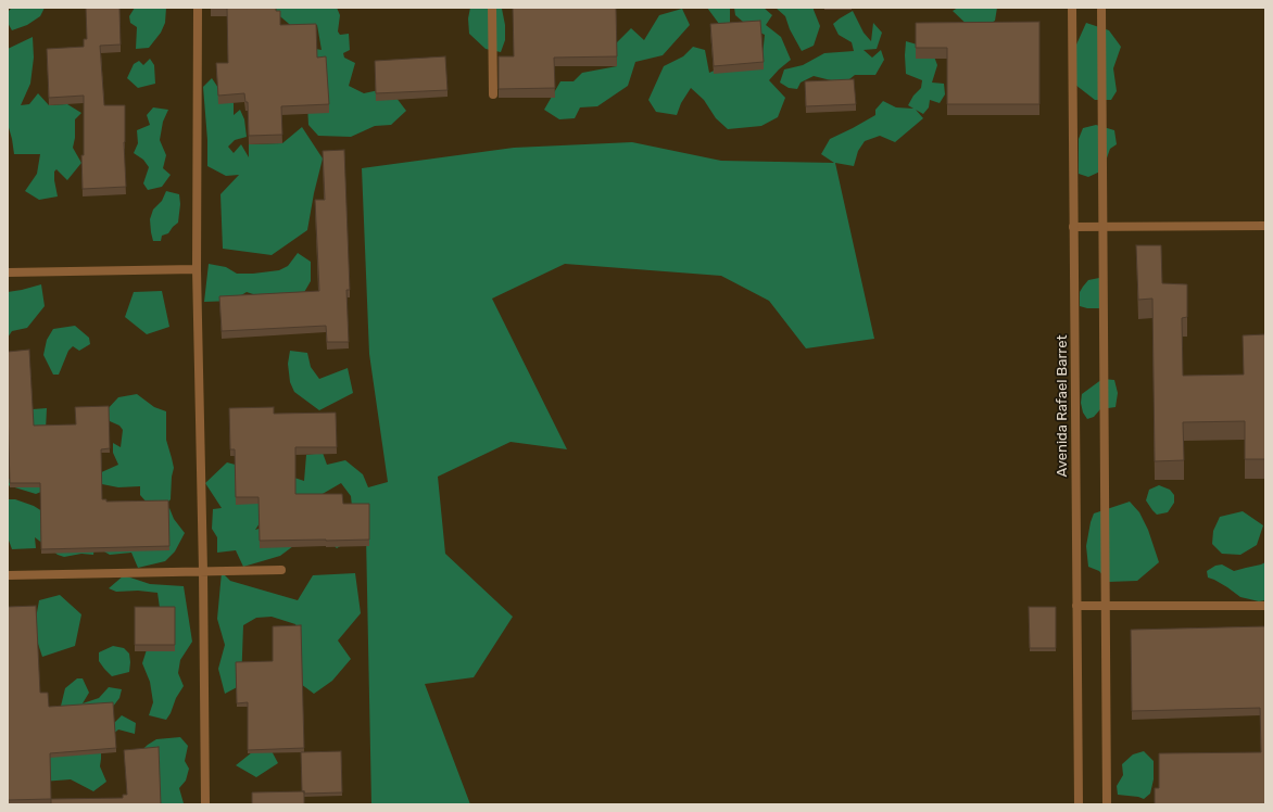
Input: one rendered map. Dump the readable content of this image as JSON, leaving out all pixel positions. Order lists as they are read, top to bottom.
{
  "streets": {
    "street": ["Avenida Rafael Barret"]
  }
}
